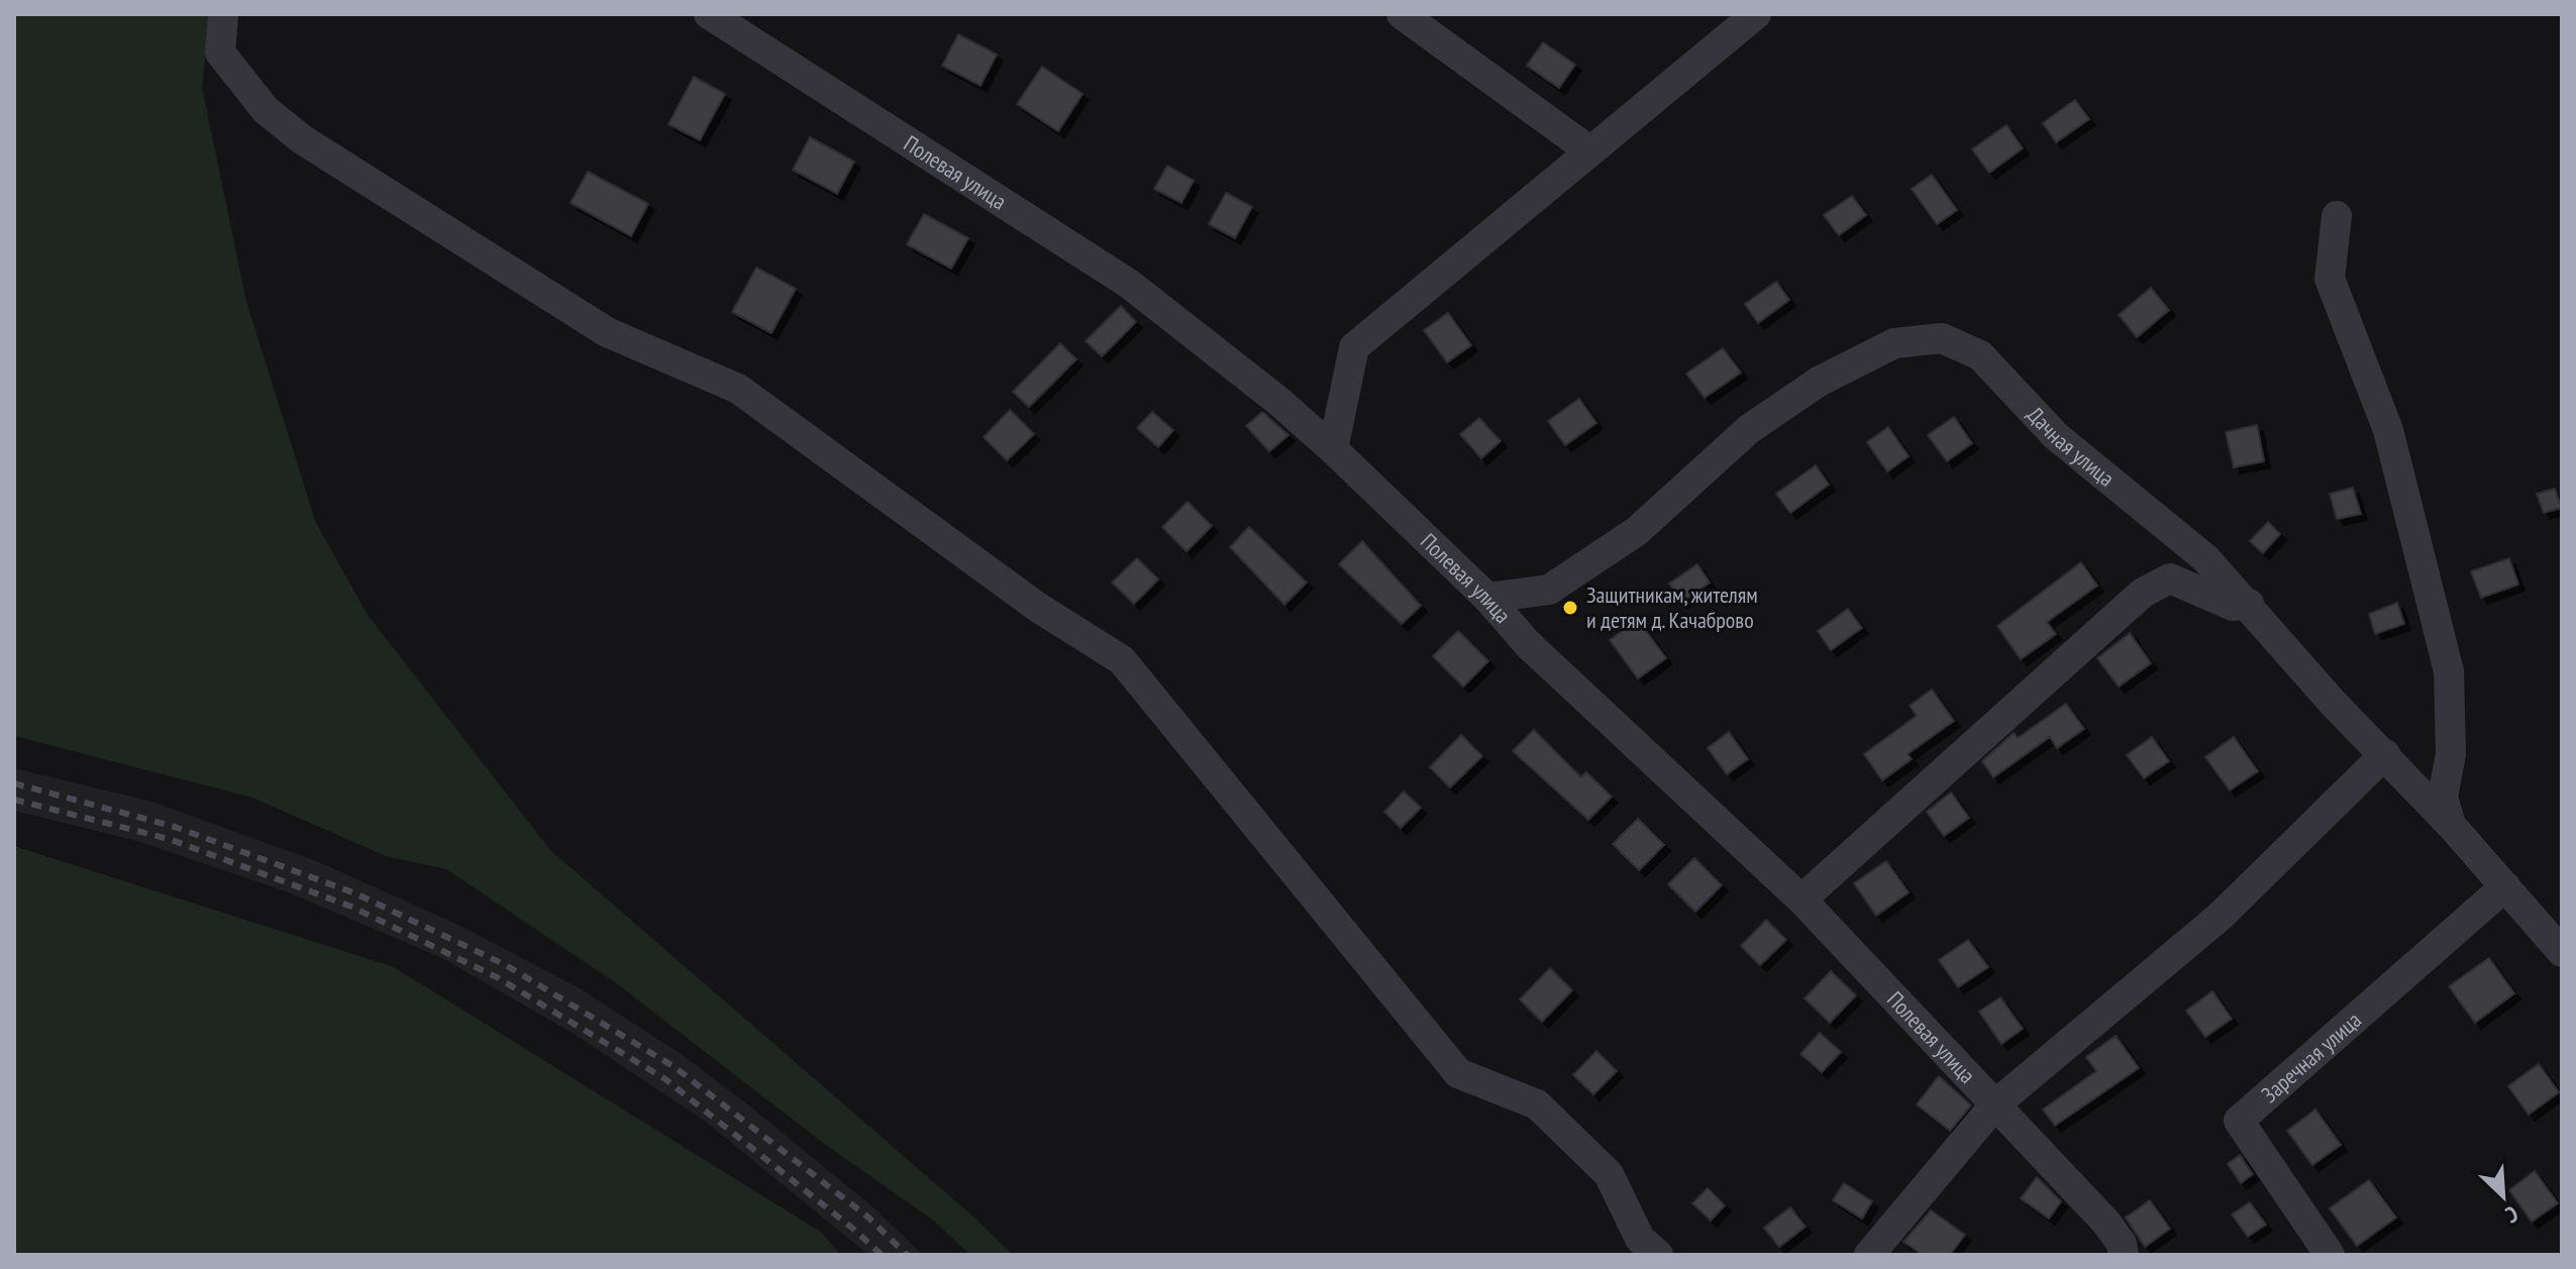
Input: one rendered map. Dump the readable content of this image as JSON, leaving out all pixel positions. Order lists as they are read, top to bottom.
{
  "streets": {
    "street": ["Полевая улица", "Дачная улица", "Заречная улица"]
  },
  "crossings": [
    ["Полевая улица", "Дачная улица"],
    ["Дачная улица", "Заречная улица"]
  ],
  "places": ["Защитникам, жителям и детям д. Качаброво"],
  "north": "bottom right"
}
